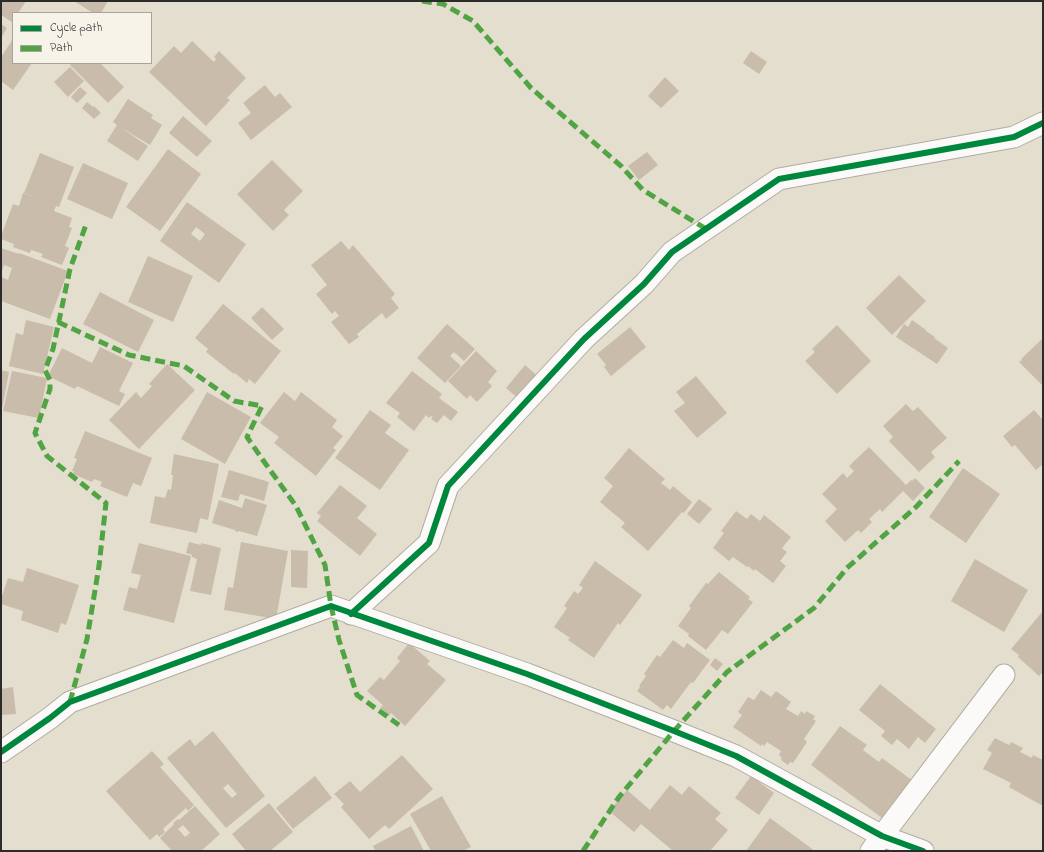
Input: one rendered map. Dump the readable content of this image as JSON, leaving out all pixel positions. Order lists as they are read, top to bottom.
{
  "legend": ["Cycle path", "Path"]
}
